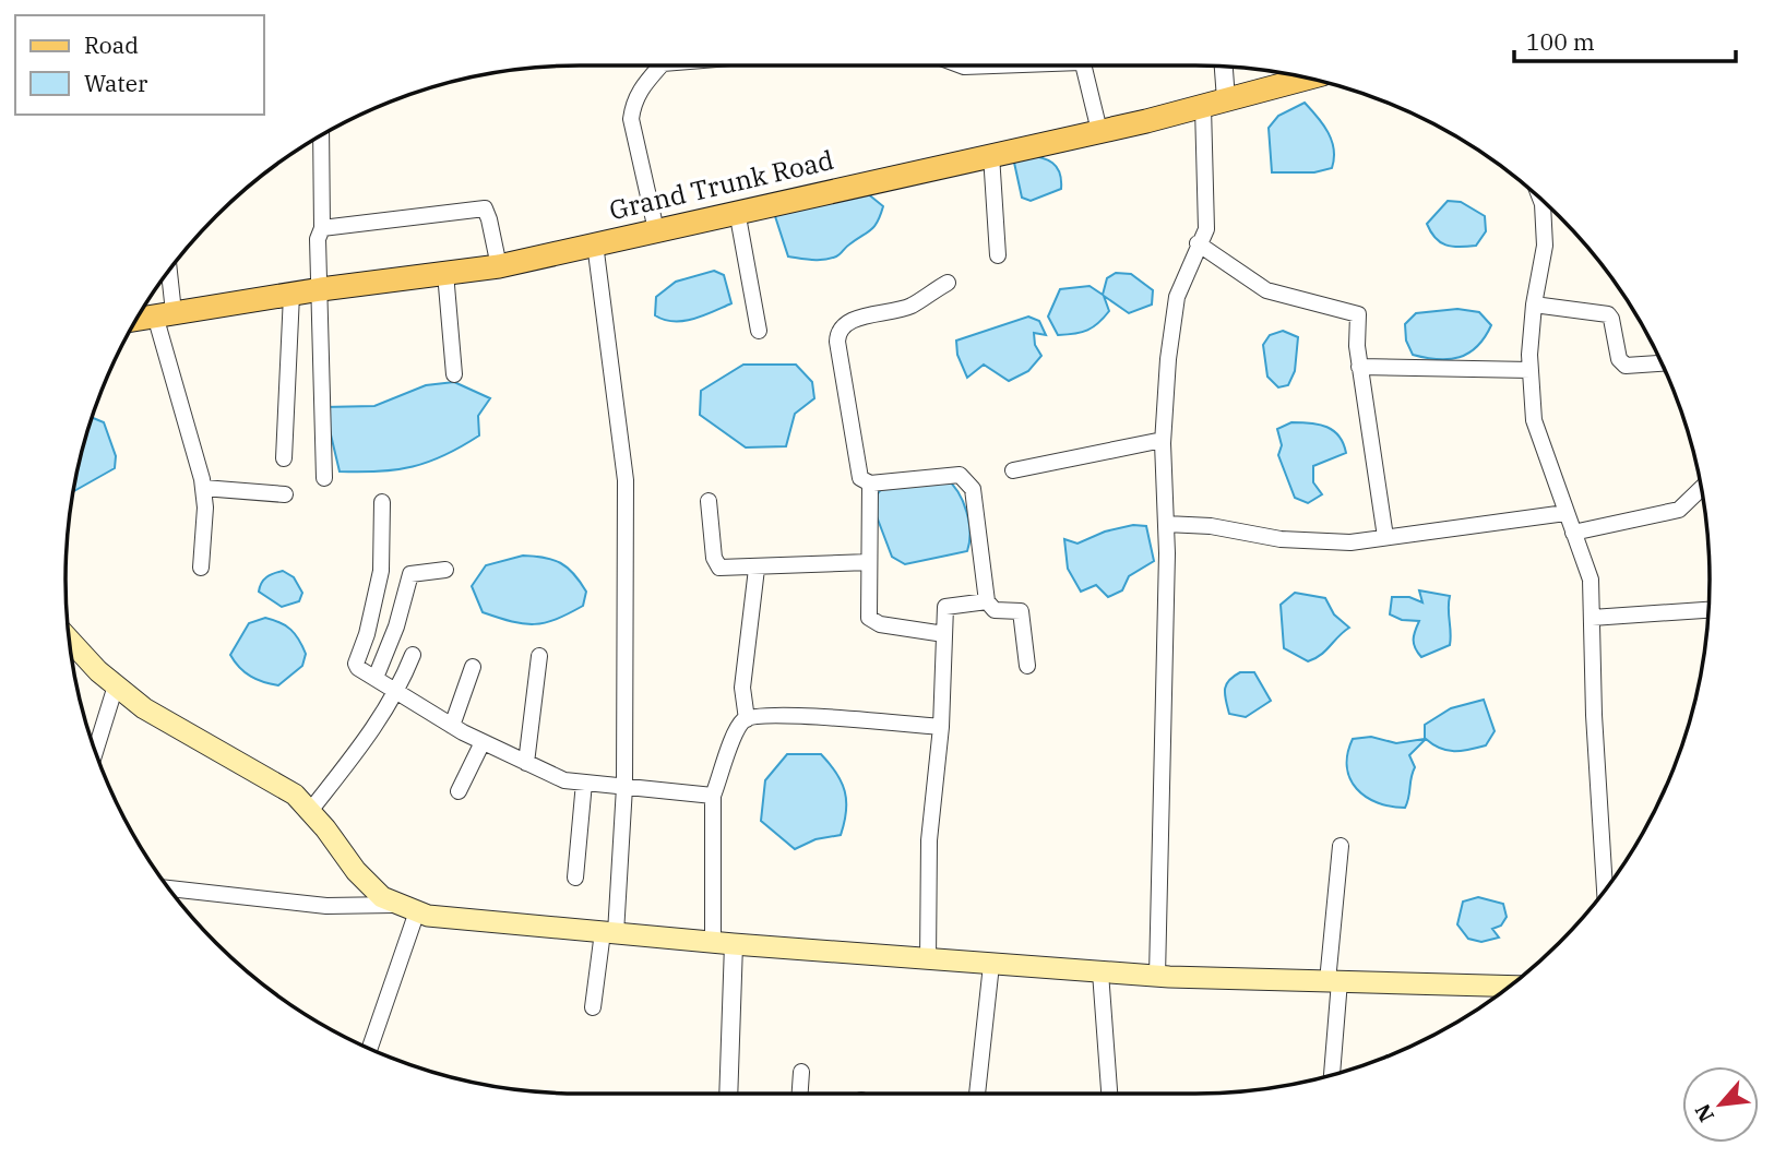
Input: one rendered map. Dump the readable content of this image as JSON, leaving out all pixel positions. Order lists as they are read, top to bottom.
{
  "streets": {
    "main road": ["Grand Trunk Road"]
  },
  "legend": ["Road", "Water"],
  "scale_bar": "100 m",
  "north": "bottom left"
}
